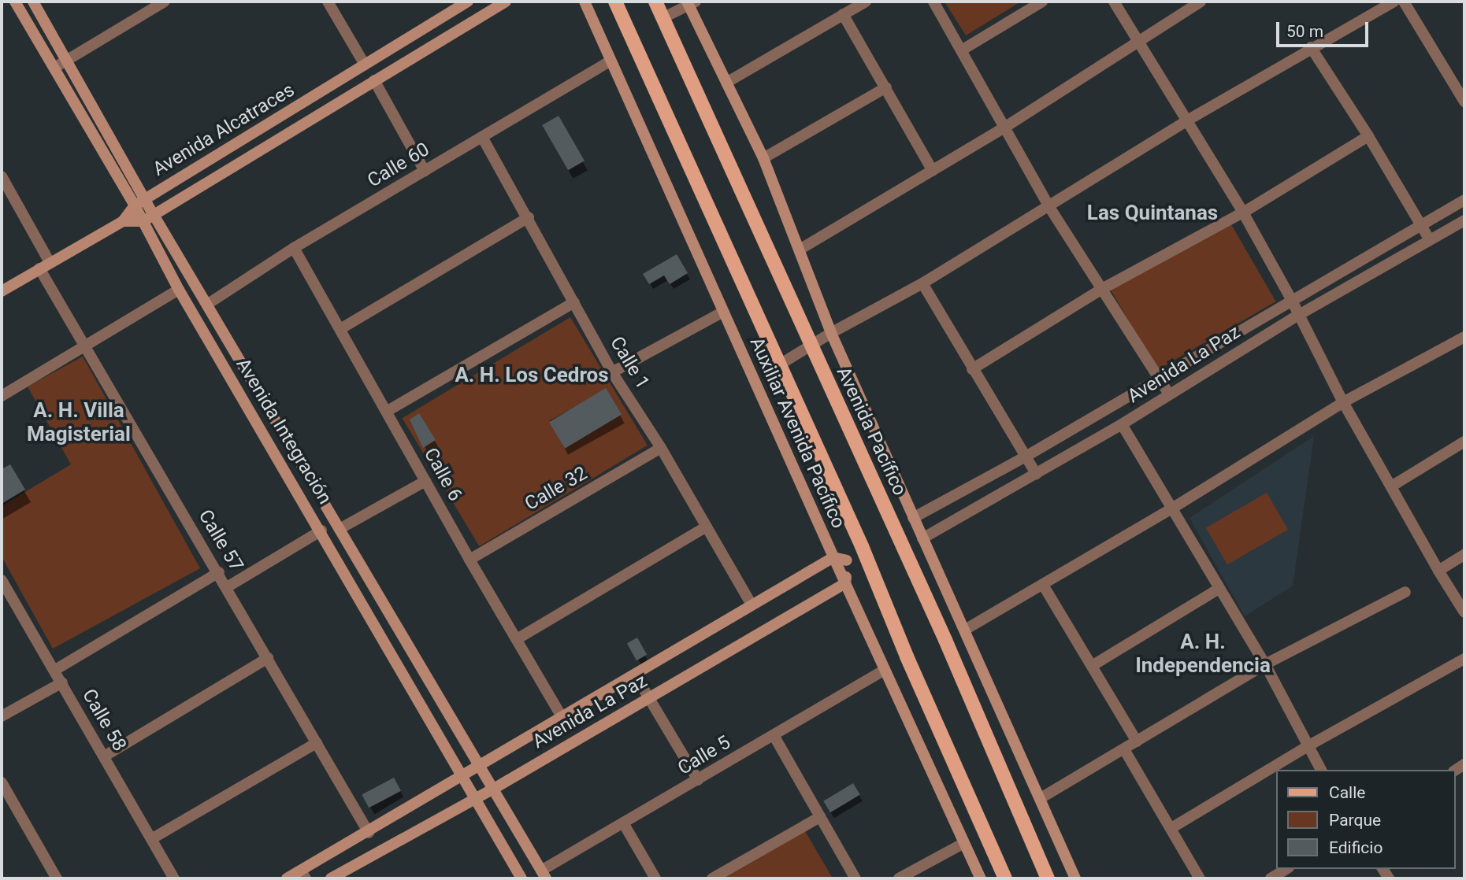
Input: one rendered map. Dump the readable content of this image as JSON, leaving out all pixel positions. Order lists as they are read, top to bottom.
{
  "streets": {
    "main road": [
      "Avenida Alcatraces",
      "Avenida La Paz",
      "Avenida Integración",
      "Avenida Pacífico",
      "Auxiliar Avenida Pacífico"
    ],
    "street": [
      "Calle 60",
      "Calle 1",
      "Calle 6",
      "Calle 32",
      "Calle 57",
      "Calle 58",
      "Calle 5"
    ]
  },
  "crossings": [
    ["Avenida Alcatraces", "Avenida Integración"],
    ["Avenida Alcatraces", "Calle 57"],
    ["Calle 60", "Calle 1"],
    ["Calle 60", "Auxiliar Avenida Pacífico"],
    ["Calle 60", "Calle 6"],
    ["Calle 1", "Calle 32"],
    ["Avenida La Paz", "Avenida Integración"],
    ["Avenida La Paz", "Auxiliar Avenida Pacífico"],
    ["Auxiliar Avenida Pacífico", "Calle 5"],
    ["Calle 6", "Calle 32"]
  ],
  "districts": [
    "Las Quintanas",
    "A. H. Los Cedros",
    "A. H. Villa Magisterial",
    "A. H. Independencia"
  ],
  "legend": ["Calle", "Parque", "Edificio"],
  "scale_bar": "50 m"
}
